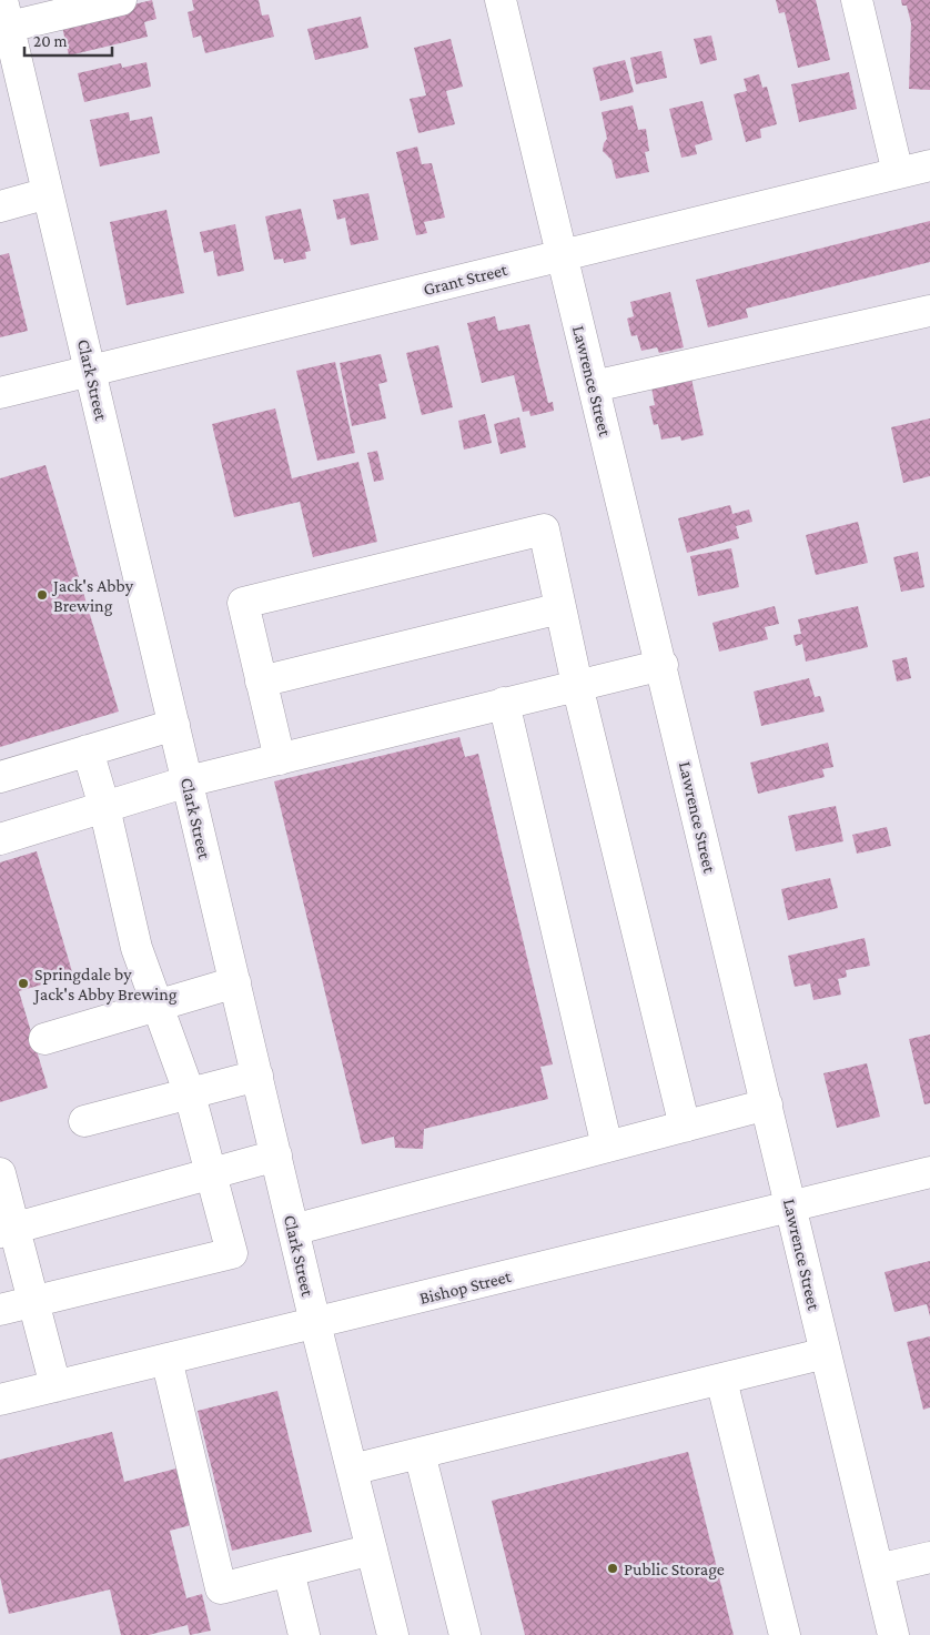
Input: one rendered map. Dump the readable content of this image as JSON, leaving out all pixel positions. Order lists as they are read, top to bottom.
{
  "streets": {
    "street": [
      "Grant Street",
      "Clark Street",
      "Lawrence Street",
      "Bishop Street"
    ]
  },
  "crossings": [
    ["Grant Street", "Clark Street"],
    ["Grant Street", "Lawrence Street"],
    ["Clark Street", "Bishop Street"],
    ["Lawrence Street", "Bishop Street"]
  ],
  "places": ["Jack's Abby Brewing", "Springdale by Jack's Abby Brewing", "Public Storage"],
  "scale_bar": "20 m"
}
